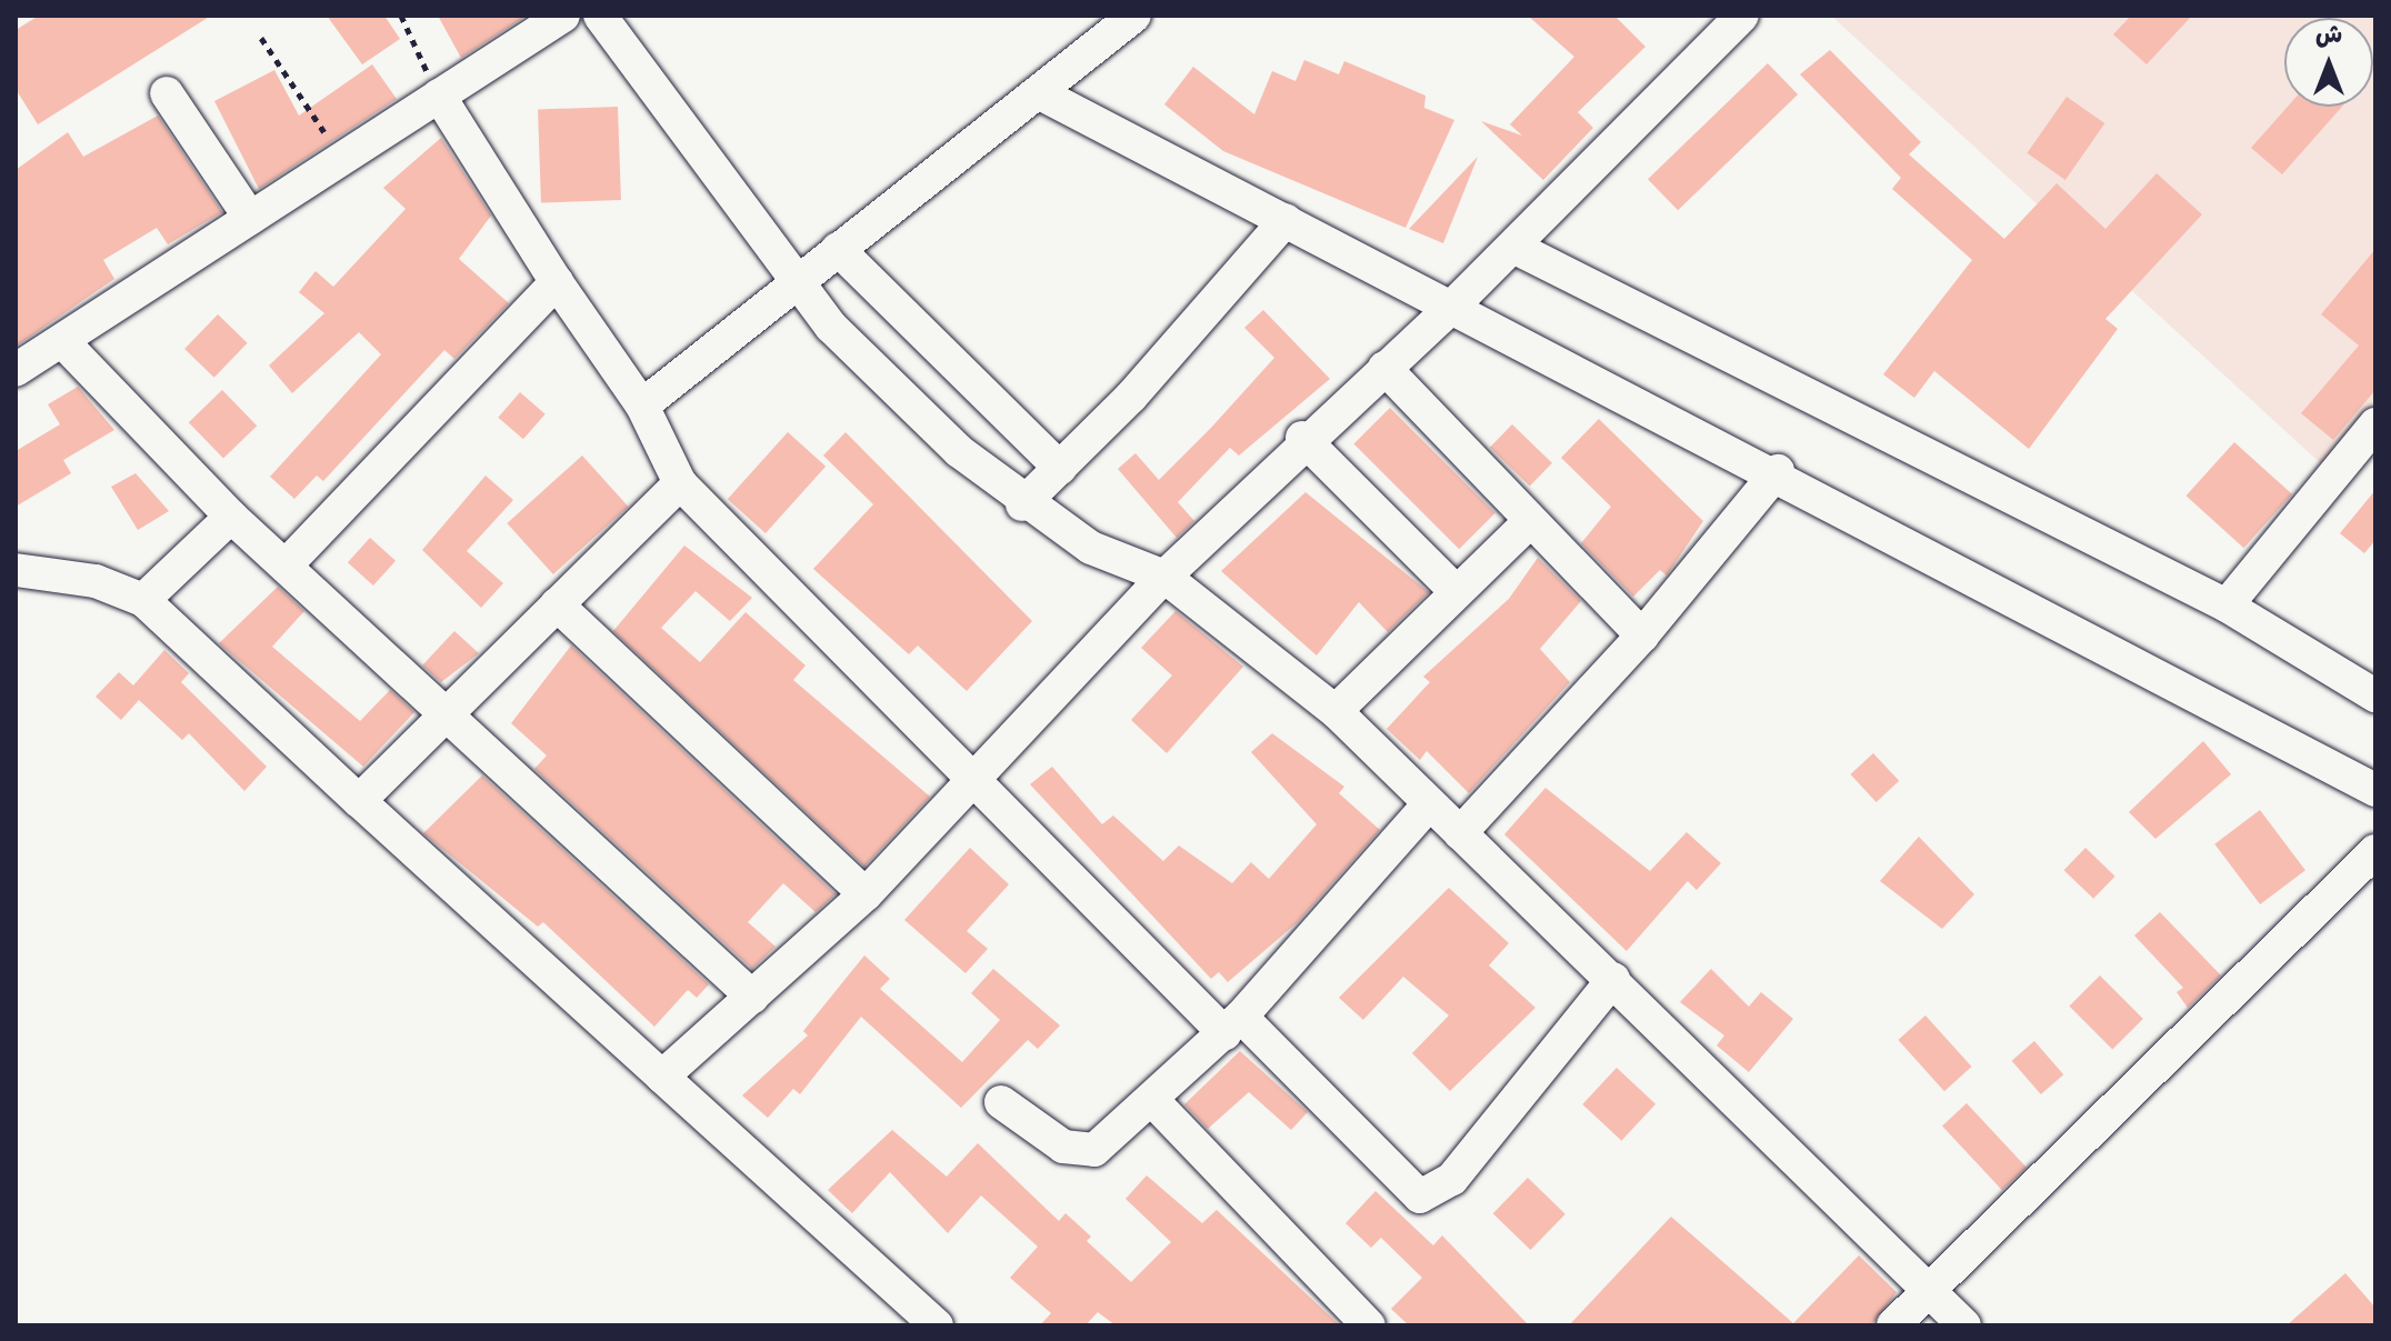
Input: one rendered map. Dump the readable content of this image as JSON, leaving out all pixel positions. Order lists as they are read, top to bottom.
{
  "north": "top"
}
